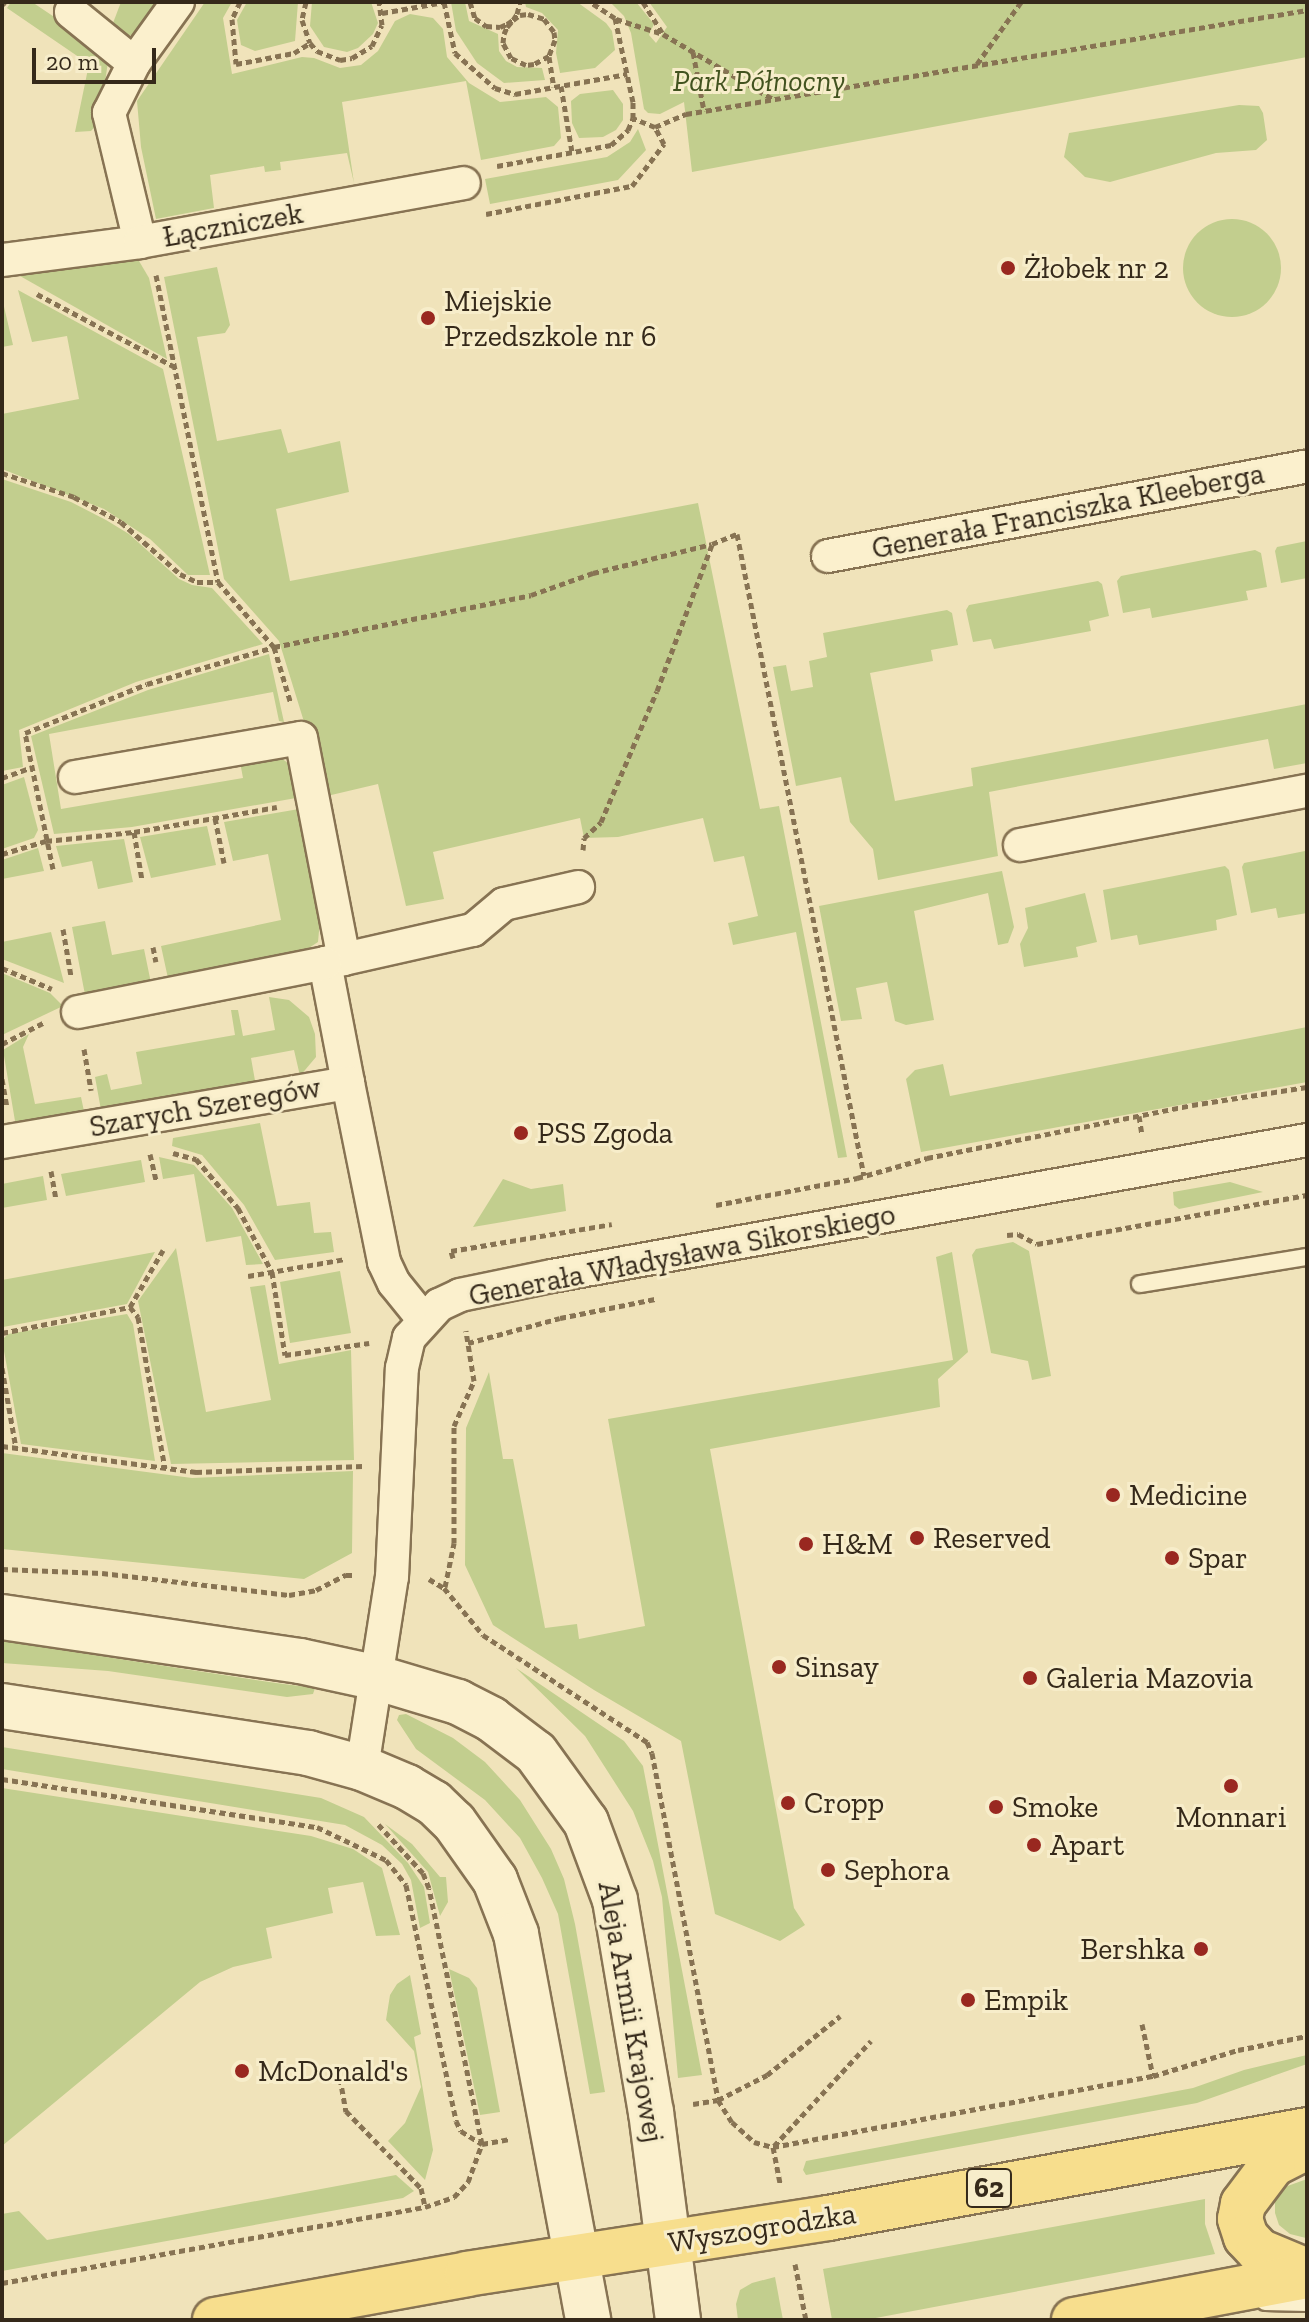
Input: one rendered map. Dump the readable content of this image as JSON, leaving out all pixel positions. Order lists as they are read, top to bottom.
{
  "streets": {
    "main road": ["62", "Wyszogrodzka"],
    "street": [
      "Łączniczek",
      "Generała Franciszka Kleeberga",
      "Szarych Szeregów",
      "Generała Władysława Sikorskiego",
      "Aleja Armii Krajowej"
    ]
  },
  "crossings": [
    ["Szarych Szeregów", "Generała Władysława Sikorskiego"],
    ["Aleja Armii Krajowej", "Wyszogrodzka"]
  ],
  "parks": ["Park Północny"],
  "places": [
    "Żłobek nr 2",
    "Miejskie Przedszkole nr 6",
    "PSS Zgoda",
    "Medicine",
    "Reserved",
    "H&M",
    "Spar",
    "Sinsay",
    "Galeria Mazovia",
    "Monnari",
    "Cropp",
    "Smoke",
    "Apart",
    "Sephora",
    "Bershka",
    "Empik",
    "McDonald's"
  ],
  "scale_bar": "20 m"
}
